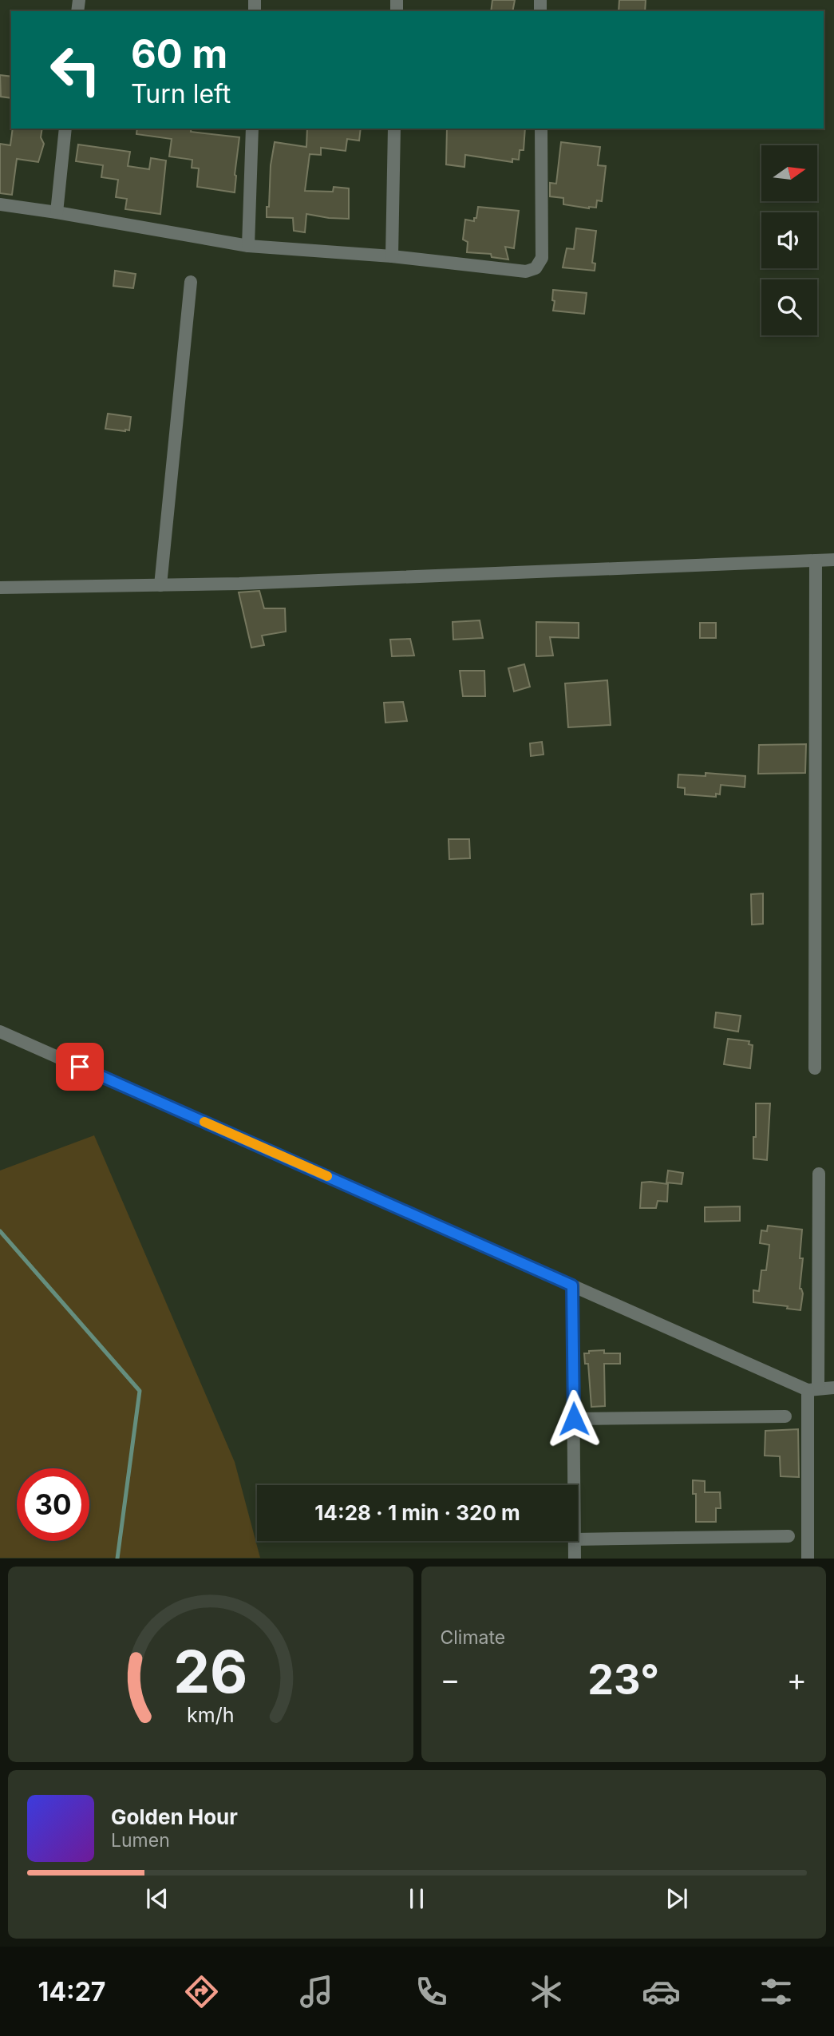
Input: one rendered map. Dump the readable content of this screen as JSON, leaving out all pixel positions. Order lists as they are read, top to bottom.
{
  "north": "right",
  "page": {
    "turn": ["60 m", "Turn left"],
    "limit": "30",
    "trip": "14:28 · 1 min · 320 m",
    "tile": "Climate",
    "heat": ["−", "23°", "+"],
    "song": ["Golden Hour", "Lumen"],
    "tabs": "14:27",
    "gauge": ["26", "km/h"]
  }
}
